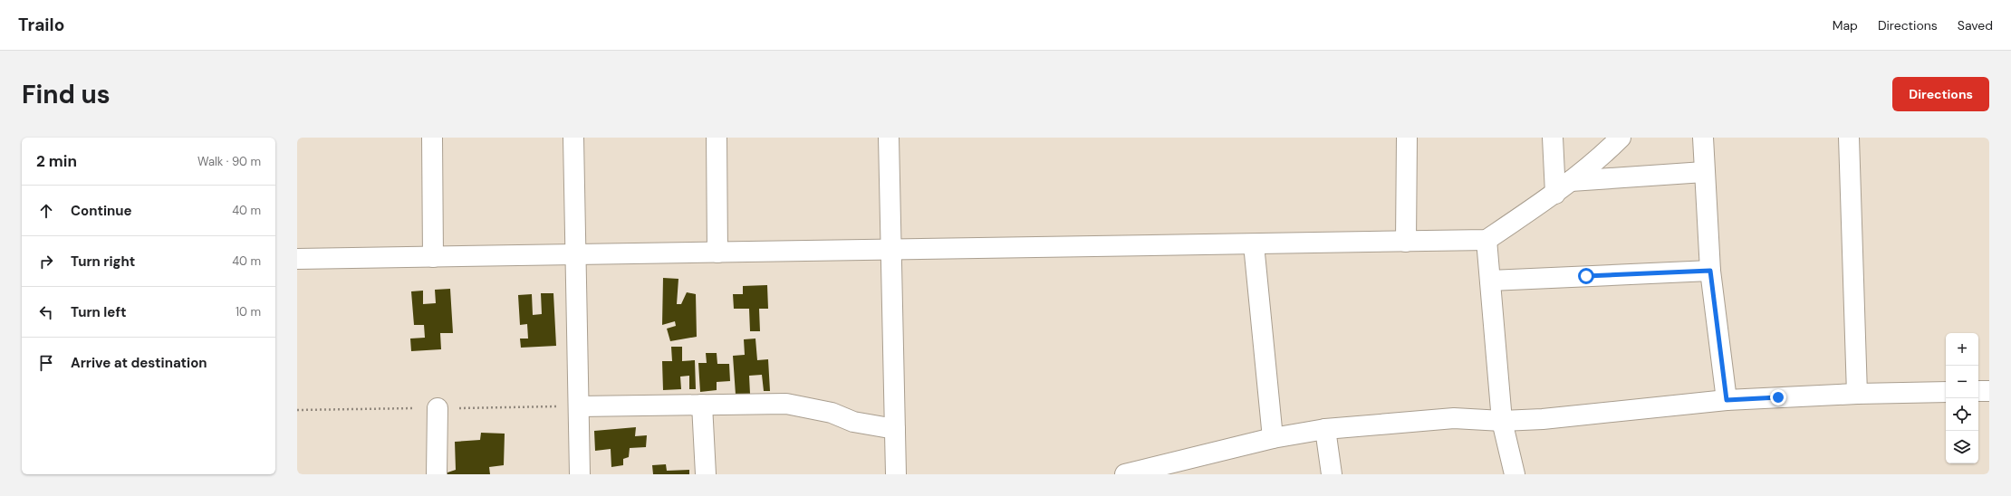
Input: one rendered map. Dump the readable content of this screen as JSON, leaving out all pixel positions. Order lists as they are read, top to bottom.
{
  "page": {
    "header": "Trailo",
    "nav": ["Map", "Directions", "Saved"],
    "buttons": "Directions",
    "title": "Find us",
    "heading": ["2 min", "Walk · 90 m"],
    "list": [
      ["Continue", "40 m"],
      ["Turn right", "40 m"],
      ["Turn left", "10 m"],
      "Arrive at destination"
    ],
    "map_buttons": ["+", "−"]
  }
}
